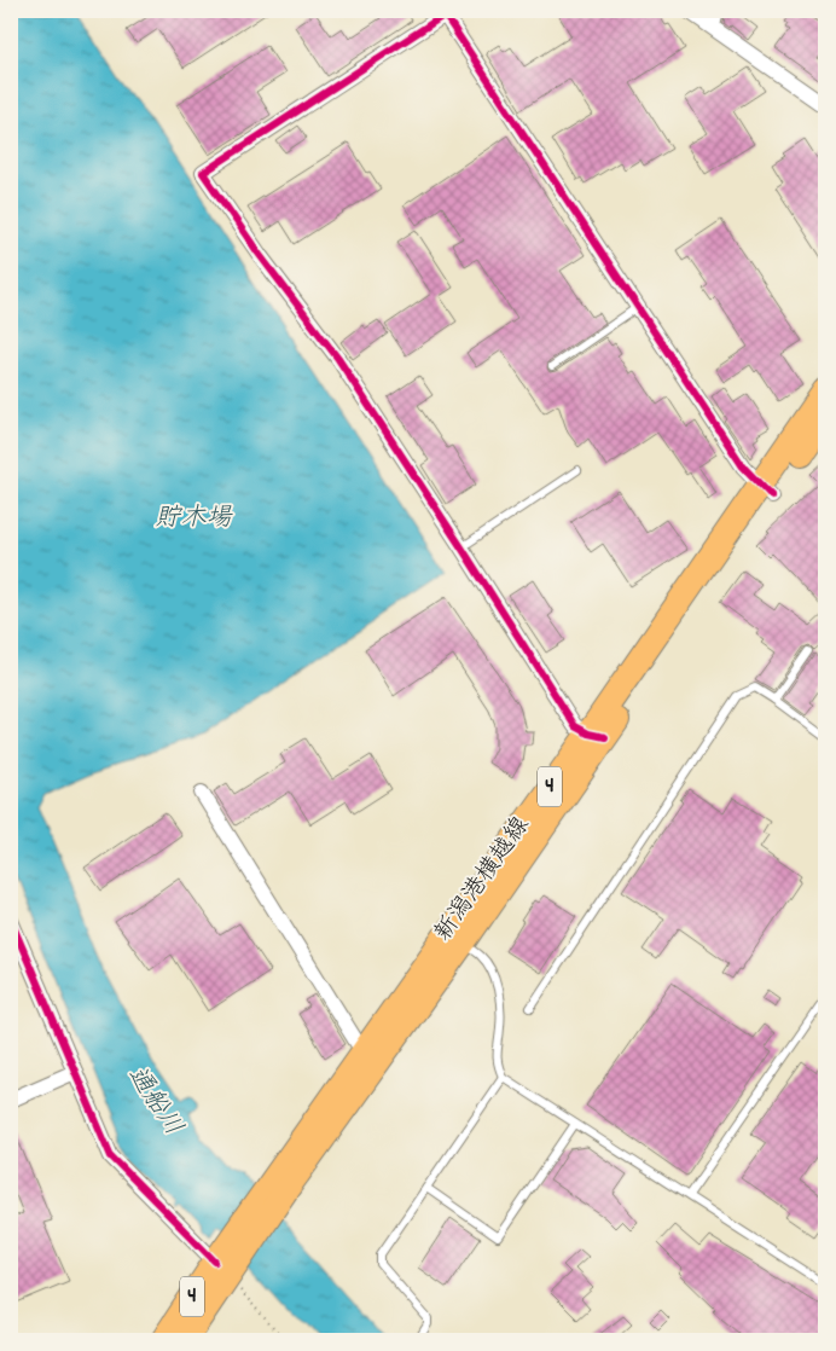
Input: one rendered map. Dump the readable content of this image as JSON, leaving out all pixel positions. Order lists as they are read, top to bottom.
{
  "streets": {
    "main road": ["4", "新潟港横越線"]
  },
  "water": ["貯木場", "通船川"]
}
